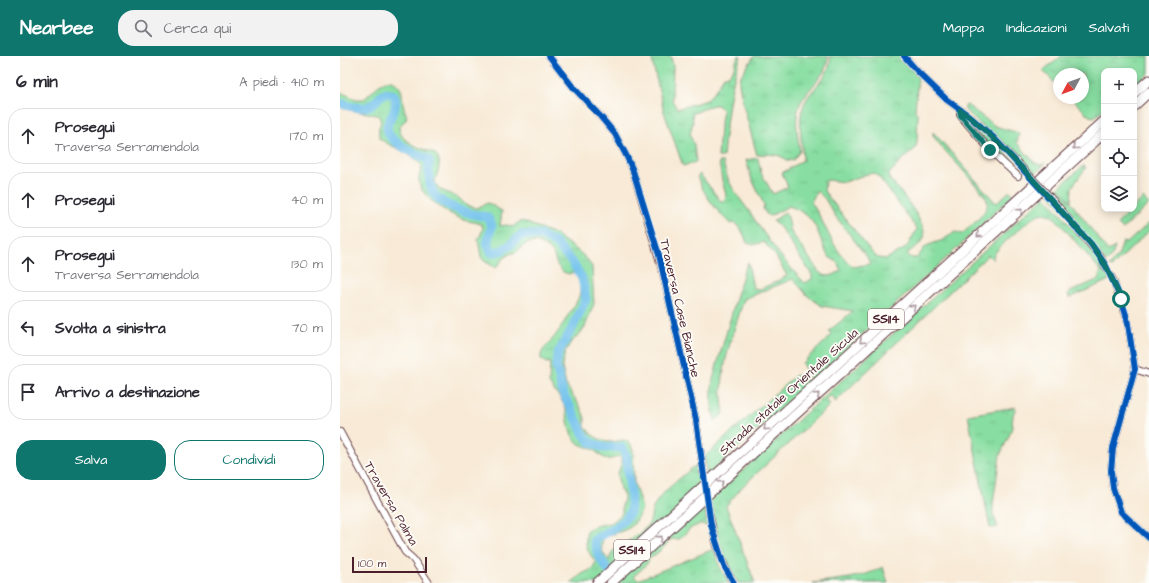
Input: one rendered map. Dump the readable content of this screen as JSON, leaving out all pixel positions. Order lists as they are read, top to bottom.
{
  "streets": {
    "highway": ["SS114", "Strada statale Orientale Sicula"],
    "street": ["Traversa Case Bianche", "Traversa Palma"]
  },
  "scale_bar": "100 m",
  "north": "bottom left",
  "page": {
    "header": "Nearbee",
    "search": "Cerca qui",
    "nav": ["Mappa", "Indicazioni", "Salvati"],
    "heading": ["6 min", "A piedi · 410 m"],
    "map_buttons": ["+", "−"],
    "list": [
      ["Prosegui", "Traversa Serramendola", "170 m"],
      ["Prosegui", "40 m"],
      ["Prosegui", "Traversa Serramendola", "130 m"],
      ["Svolta a sinistra", "70 m"],
      "Arrivo a destinazione"
    ],
    "buttons": ["Salva", "Condividi"],
    "scale": "100 m"
  }
}
